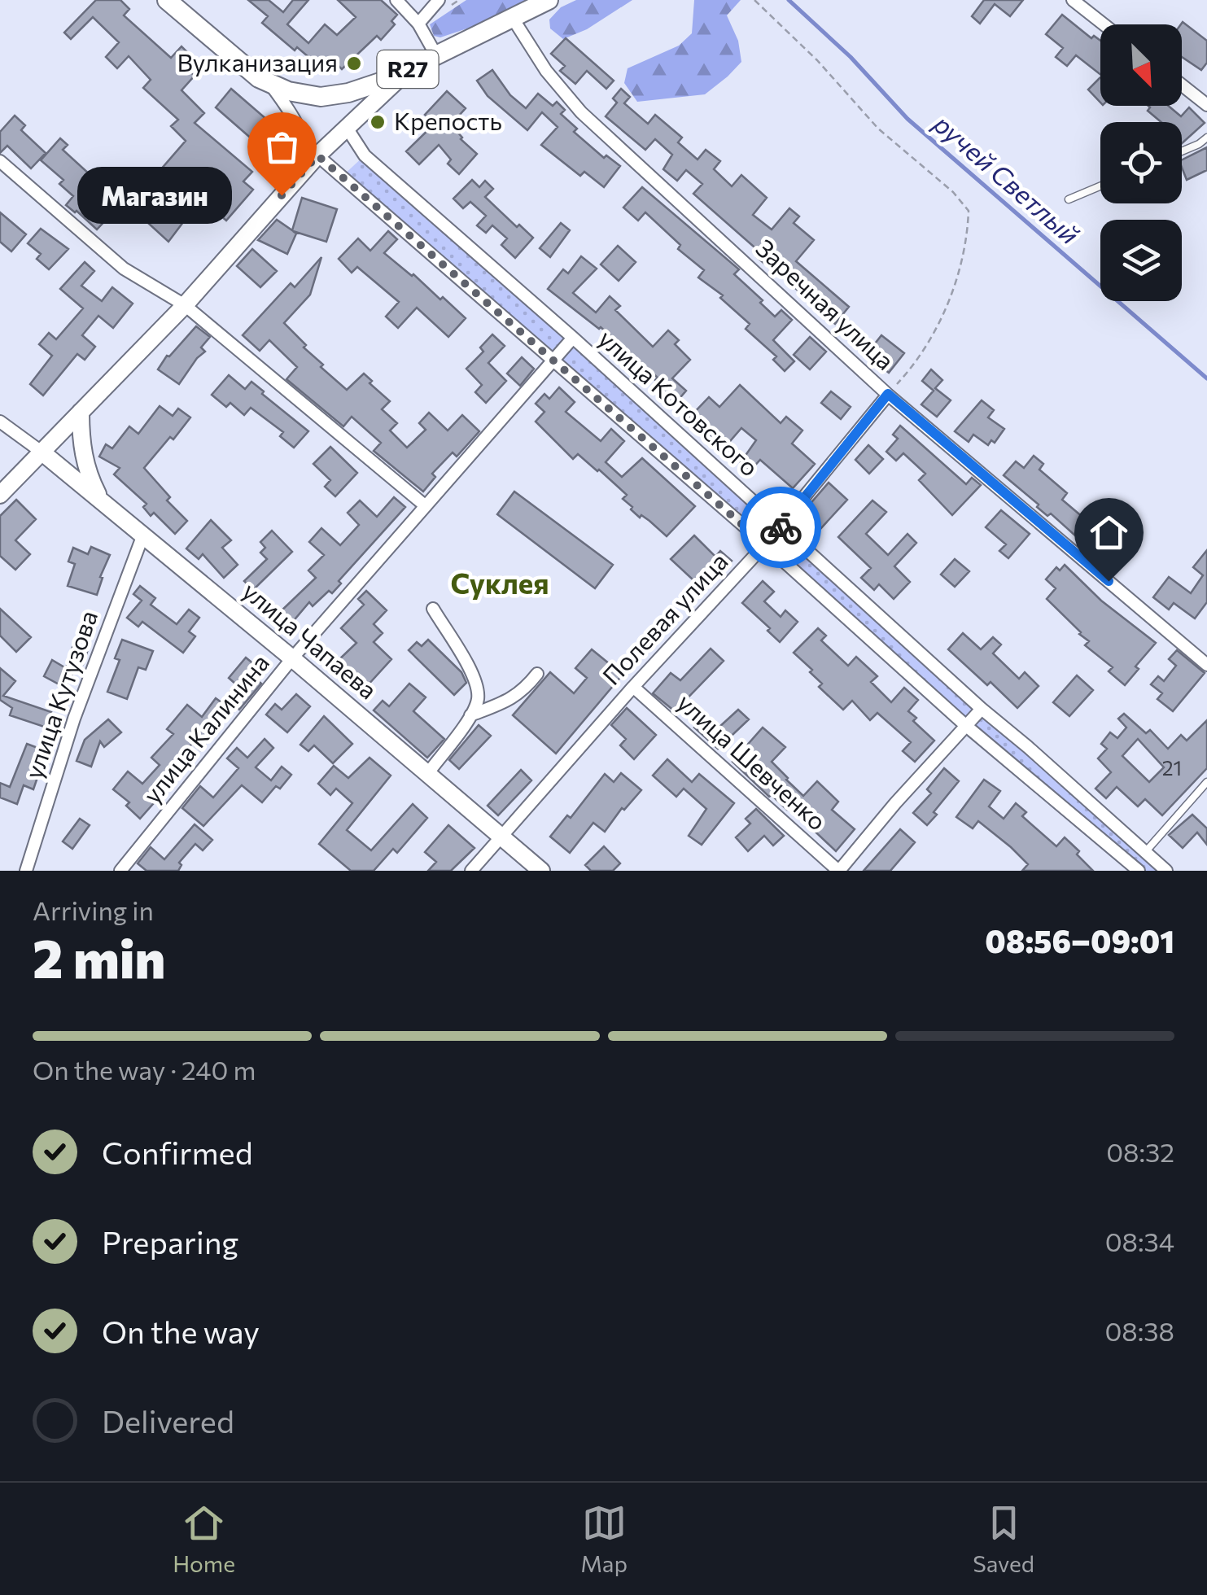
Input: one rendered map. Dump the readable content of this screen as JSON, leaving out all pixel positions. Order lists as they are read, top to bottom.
{
  "streets": {
    "main road": ["R27"],
    "street": [
      "Заречная улица",
      "улица Котовского",
      "Полевая улица",
      "улица Чапаева",
      "улица Кутузова",
      "улица Калинина",
      "улица Шевченко"
    ]
  },
  "crossings": [
    ["R27", "Заречная улица"],
    ["Заречная улица", "Полевая улица"],
    ["улица Котовского", "Полевая улица"],
    ["улица Котовского", "улица Калинина"],
    ["Полевая улица", "улица Чапаева"],
    ["Полевая улица", "улица Шевченко"],
    ["улица Чапаева", "улица Кутузова"],
    ["улица Чапаева", "улица Калинина"]
  ],
  "districts": ["Суклея"],
  "water": ["ручей Светлый"],
  "places": ["Вулканизация", "Крепость", "Магазин"],
  "house_numbers": ["21"],
  "north": "bottom right",
  "page": {
    "bubble": "Магазин",
    "heading": ["2 min", "Arriving in", "08:56–09:01"],
    "bar": "On the way · 240 m",
    "list": [
      ["Confirmed", "08:32"],
      ["Preparing", "08:34"],
      ["On the way", "08:38"],
      "Delivered"
    ],
    "tabs": ["Home", "Map", "Saved"]
  }
}
